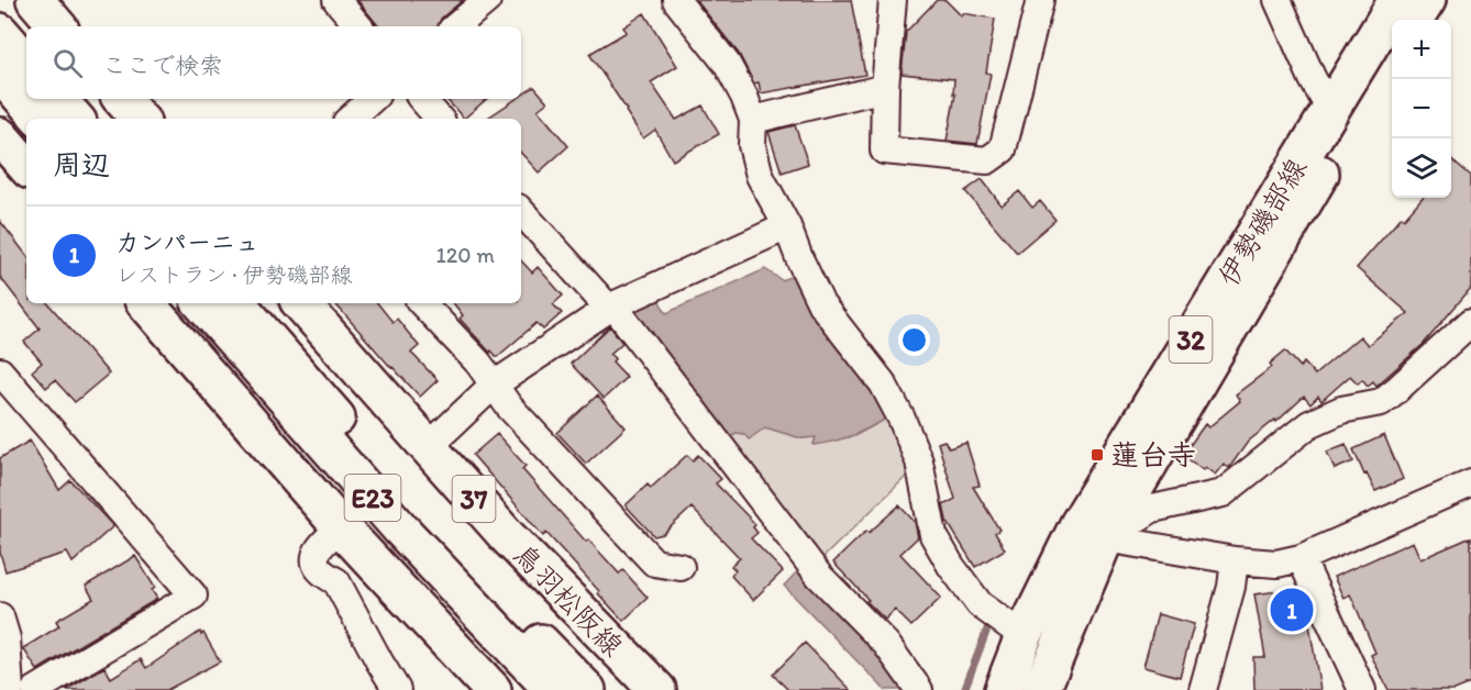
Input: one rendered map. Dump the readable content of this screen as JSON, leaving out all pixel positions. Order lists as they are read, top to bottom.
{
  "streets": {
    "main road": [
      "伊勢磯部線",
      "32",
      "E23",
      "37",
      "鳥羽松阪線"
    ]
  },
  "places": {
    "transit": ["蓮台寺"]
  },
  "page": {
    "map_buttons": ["+", "−"],
    "search": "ここで検索",
    "heading": "周辺",
    "list": [
      {
        "mark": "1",
        "name": "カンパーニュ",
        "note": "レストラン · 伊勢磯部線",
        "value": "120 m"
      }
    ],
    "pins": "1"
  }
}
